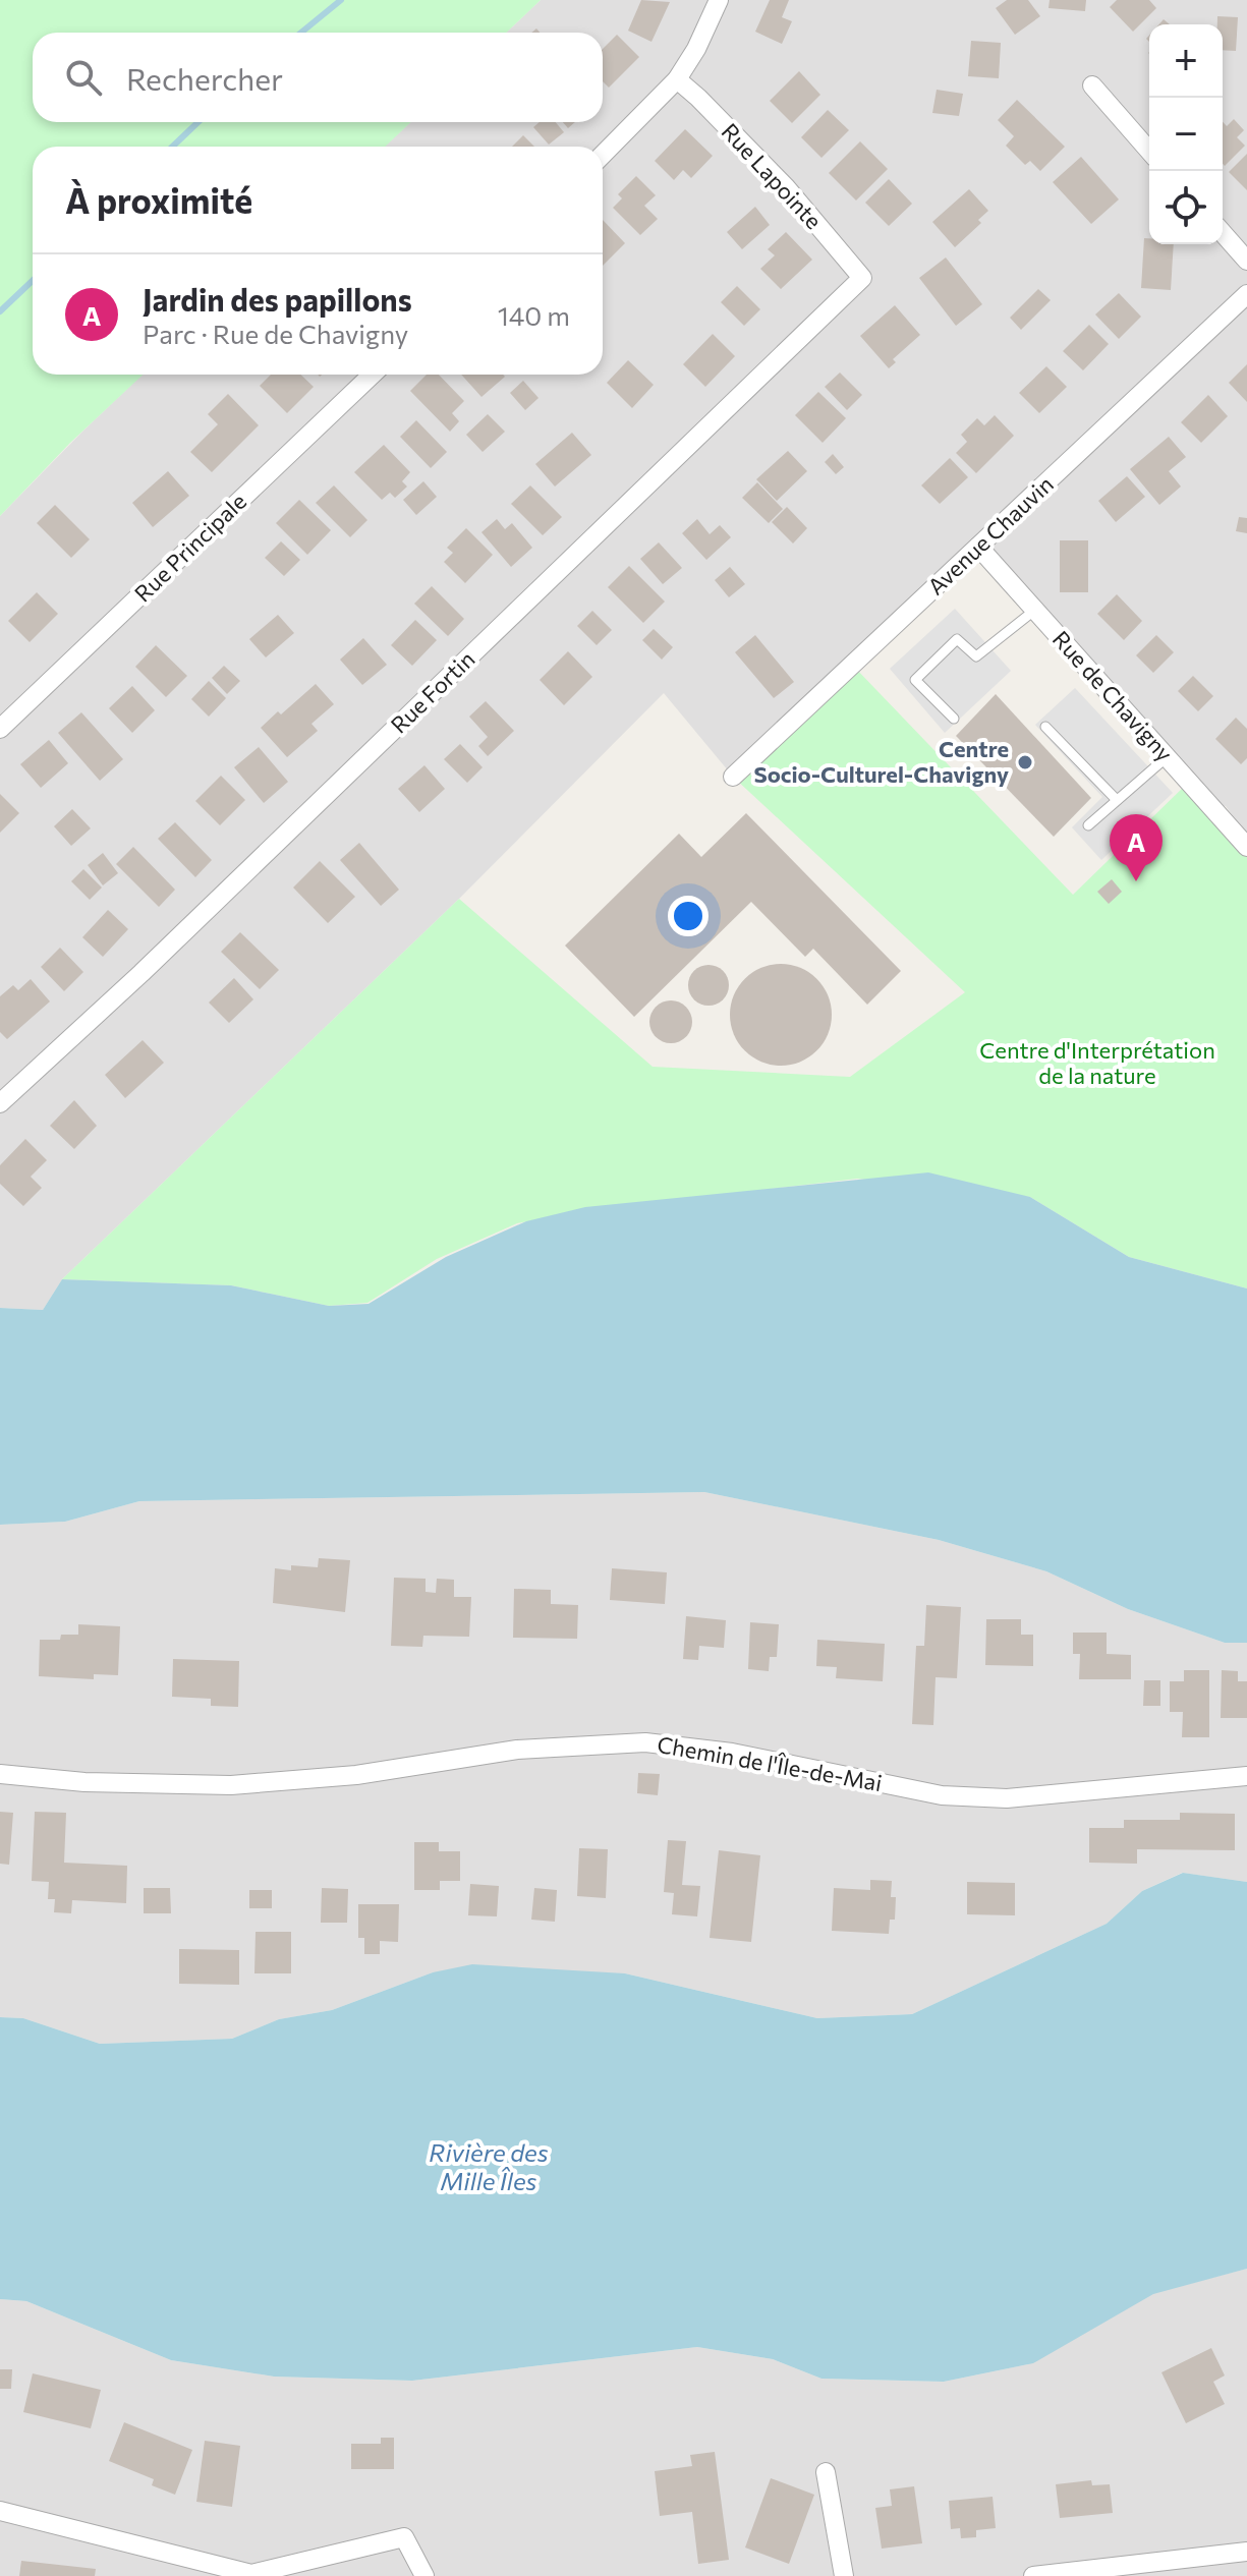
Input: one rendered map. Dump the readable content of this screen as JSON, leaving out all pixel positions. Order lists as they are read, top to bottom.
{
  "streets": {
    "street": [
      "Rue Lapointe",
      "Avenue Chauvin",
      "Rue Principale",
      "Rue Fortin",
      "Rue de Chavigny",
      "Chemin de l'Île-de-Mai"
    ]
  },
  "crossings": [
    ["Rue Lapointe", "Rue Fortin"],
    ["Avenue Chauvin", "Rue de Chavigny"]
  ],
  "water": ["Rivière des Mille Îles"],
  "parks": ["Centre d'Interprétation de la nature"],
  "places": ["Centre Socio-Culturel-Chavigny"],
  "page": {
    "map_buttons": ["+", "−"],
    "search": "Rechercher",
    "heading": "À proximité",
    "list": [
      {
        "mark": "A",
        "name": "Jardin des papillons",
        "note": "Parc · Rue de Chavigny",
        "value": "140 m"
      }
    ],
    "pins": "A"
  }
}
